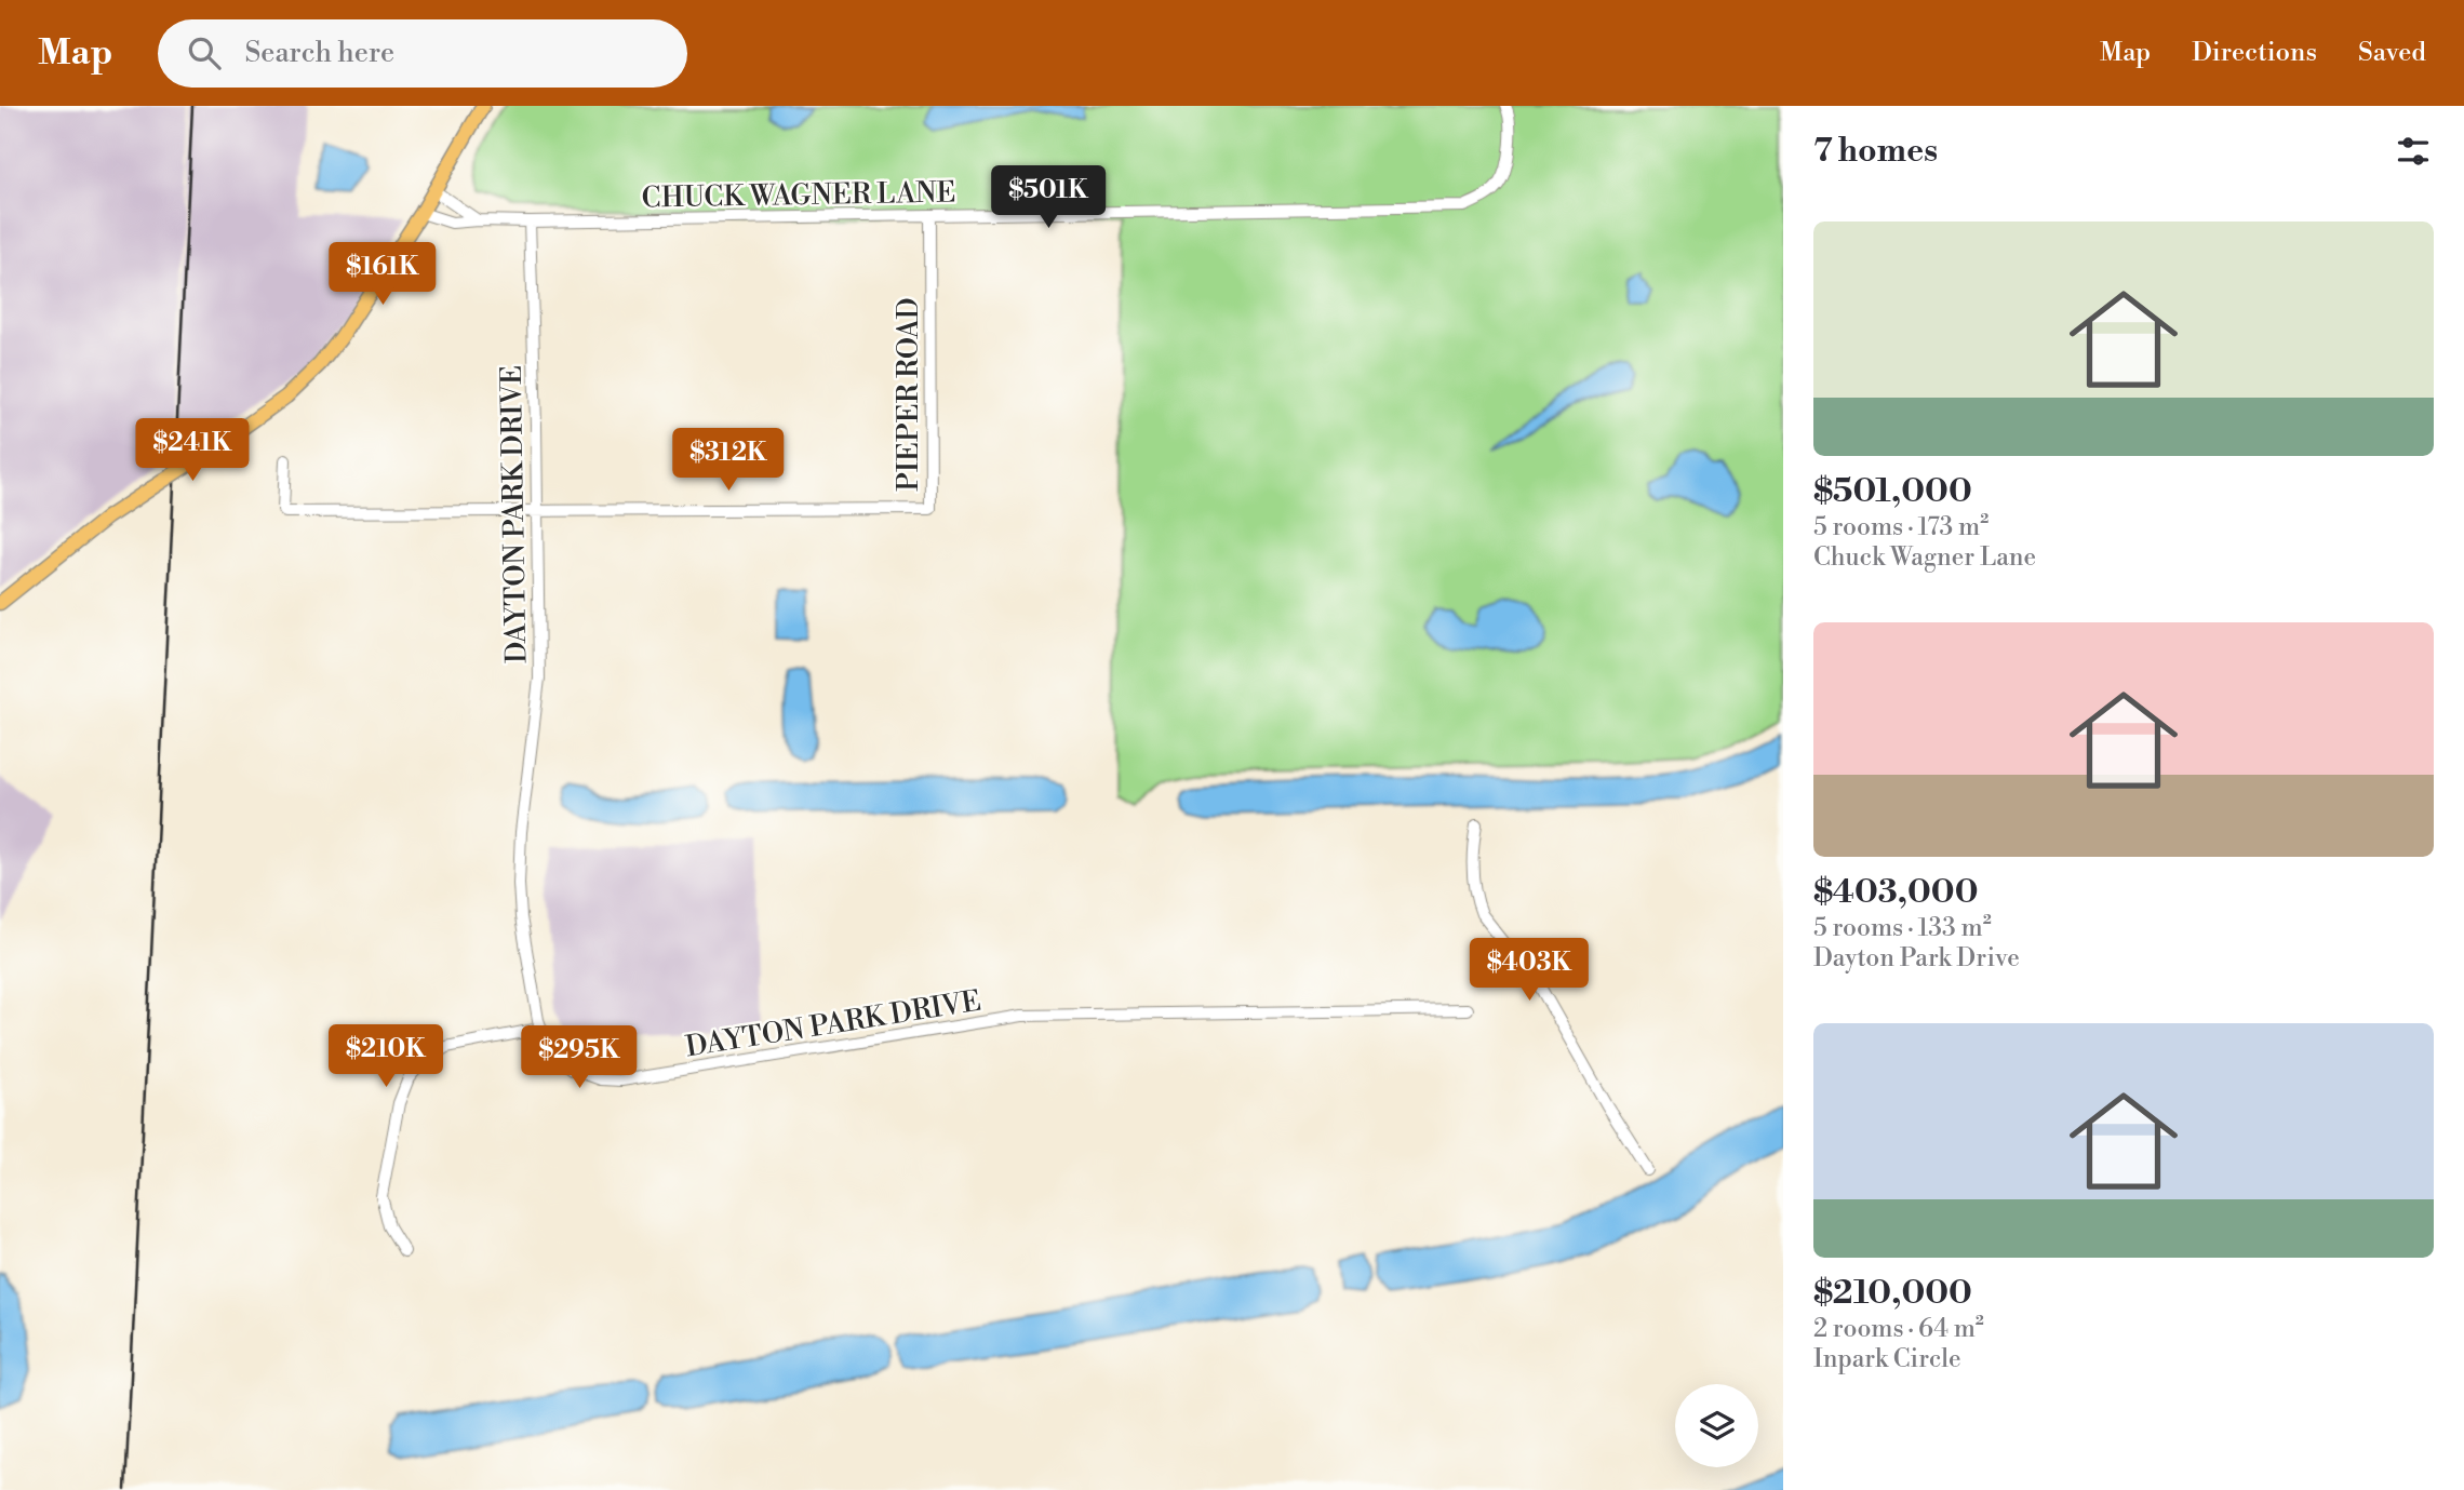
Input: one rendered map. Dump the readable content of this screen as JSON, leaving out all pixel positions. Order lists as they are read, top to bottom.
{
  "streets": {
    "street": ["CHUCK WAGNER LANE", "PIEPER ROAD", "DAYTON PARK DRIVE"]
  },
  "crossings": [
    ["CHUCK WAGNER LANE", "PIEPER ROAD"],
    ["CHUCK WAGNER LANE", "DAYTON PARK DRIVE"],
    ["PIEPER ROAD", "DAYTON PARK DRIVE"]
  ],
  "page": {
    "header": "Map",
    "search": "Search here",
    "nav": ["Map", "Directions", "Saved"],
    "heading": "7 homes",
    "price": [
      "$501K",
      "$161K",
      "$241K",
      "$312K",
      "$403K",
      "$210K",
      "$295K"
    ],
    "list": [
      {
        "name": "$501,000",
        "note": "5 rooms · 173 m² · Chuck Wagner Lane"
      },
      {
        "name": "$403,000",
        "note": "5 rooms · 133 m² · Dayton Park Drive"
      },
      {
        "name": "$210,000",
        "note": "2 rooms · 64 m² · Inpark Circle"
      }
    ]
  }
}
